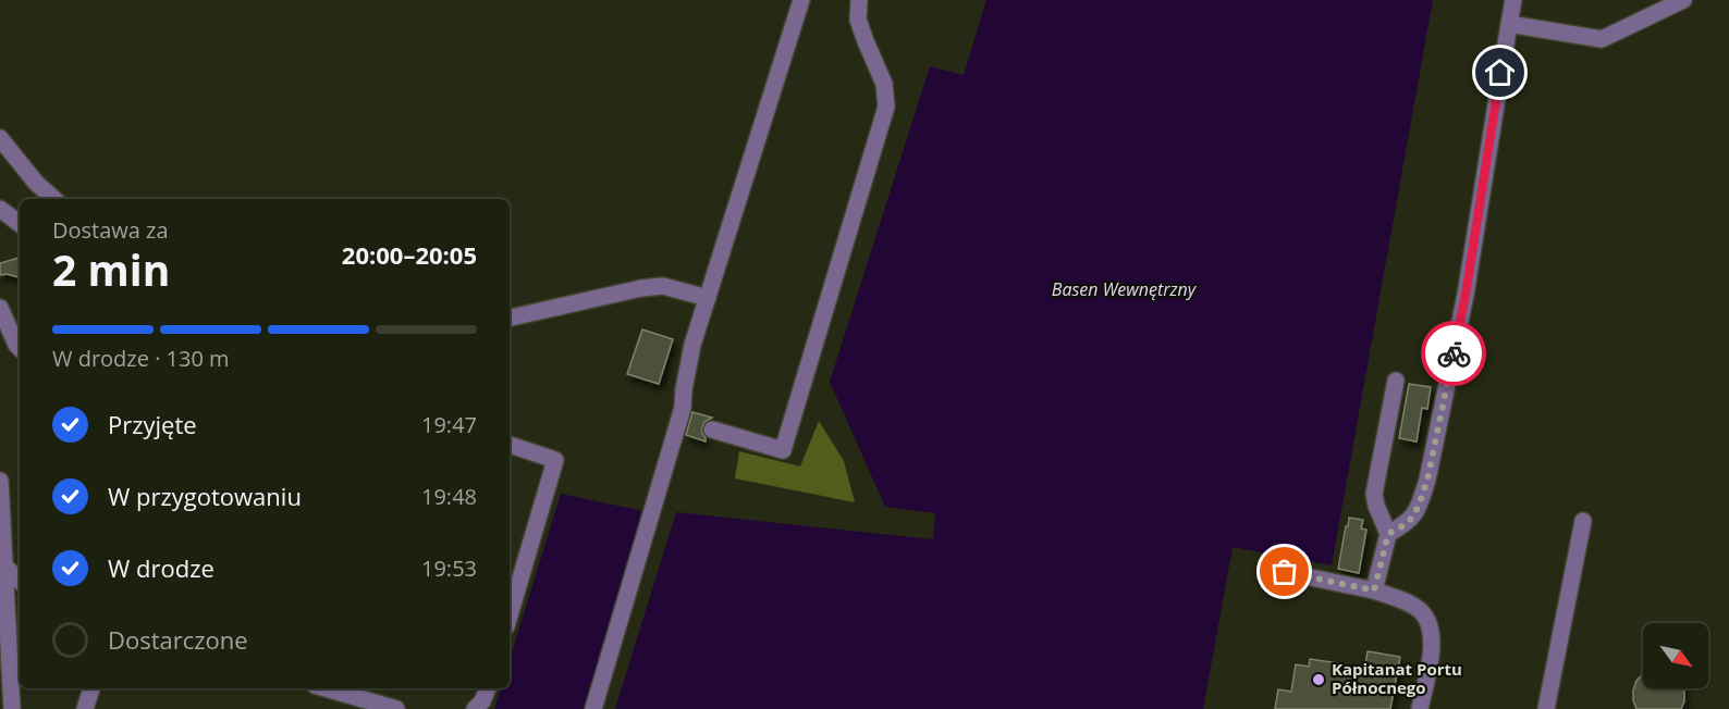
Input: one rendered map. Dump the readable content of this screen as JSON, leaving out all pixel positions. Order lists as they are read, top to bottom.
{
  "water": ["Basen Wewnętrzny"],
  "places": ["Kapitanat Portu Północnego"],
  "north": "bottom right",
  "page": {
    "heading": ["2 min", "Dostawa za", "20:00–20:05"],
    "bar": "W drodze · 130 m",
    "list": [
      ["Przyjęte", "19:47"],
      ["W przygotowaniu", "19:48"],
      ["W drodze", "19:53"],
      "Dostarczone"
    ]
  }
}
